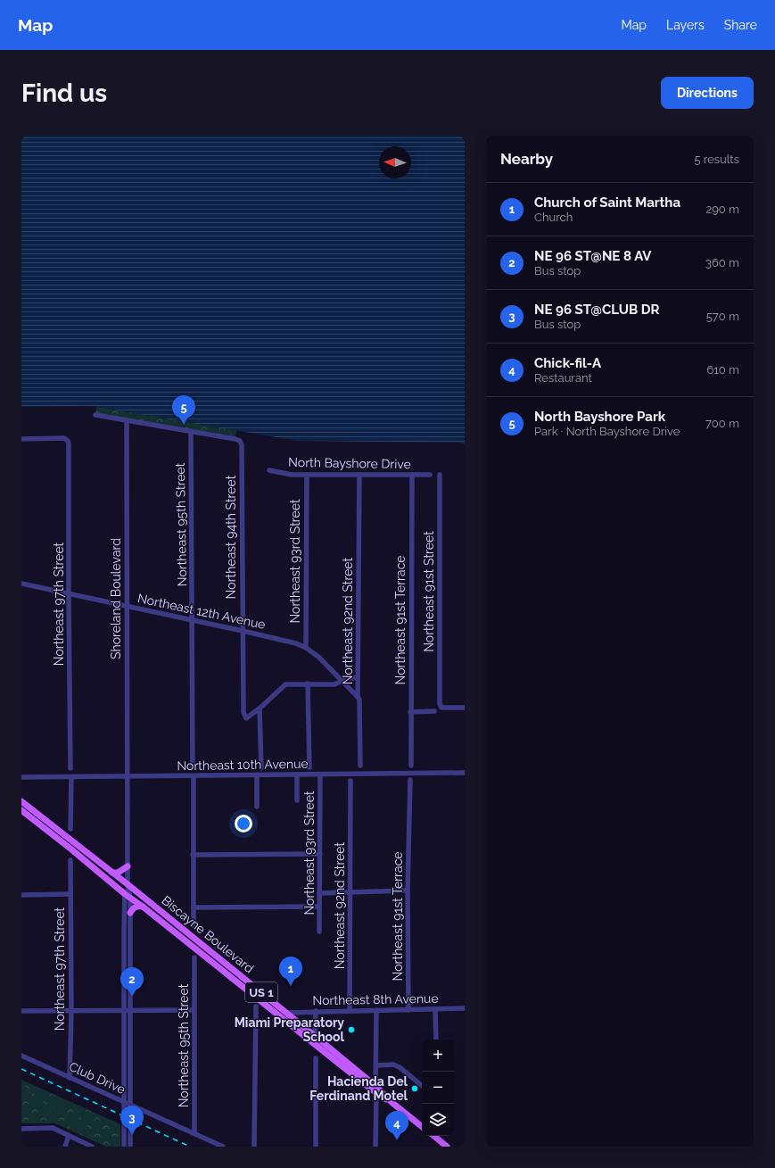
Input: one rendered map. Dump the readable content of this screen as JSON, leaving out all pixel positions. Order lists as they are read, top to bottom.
{
  "streets": {
    "main road": ["Biscayne Boulevard", "US 1"],
    "street": [
      "North Bayshore Drive",
      "Northeast 95th Street",
      "Northeast 94th Street",
      "Northeast 93rd Street",
      "Northeast 91st Street",
      "Shoreland Boulevard",
      "Northeast 97th Street",
      "Northeast 12th Avenue",
      "Northeast 91st Terrace",
      "Northeast 92nd Street",
      "Northeast 10th Avenue",
      "Northeast 8th Avenue",
      "Club Drive"
    ]
  },
  "crossings": [
    ["North Bayshore Drive", "Northeast 93rd Street"],
    ["North Bayshore Drive", "Northeast 91st Terrace"],
    ["North Bayshore Drive", "Northeast 92nd Street"],
    ["Northeast 95th Street", "Northeast 94th Street"],
    ["Northeast 95th Street", "Northeast 12th Avenue"],
    ["Northeast 95th Street", "Club Drive"],
    ["Northeast 94th Street", "Northeast 12th Avenue"],
    ["Northeast 93rd Street", "Northeast 12th Avenue"],
    ["Northeast 93rd Street", "Northeast 10th Avenue"],
    ["Shoreland Boulevard", "Northeast 12th Avenue"],
    ["Shoreland Boulevard", "Northeast 10th Avenue"],
    ["Shoreland Boulevard", "Biscayne Boulevard"],
    ["Northeast 97th Street", "Northeast 12th Avenue"],
    ["Northeast 97th Street", "Club Drive"],
    ["Northeast 12th Avenue", "Northeast 92nd Street"],
    ["Northeast 91st Terrace", "Northeast 8th Avenue"],
    ["Northeast 92nd Street", "Northeast 8th Avenue"],
    ["Biscayne Boulevard", "Northeast 8th Avenue"]
  ],
  "places": ["Miami Preparatory School", "Hacienda Del Ferdinand Motel"],
  "north": "left",
  "page": {
    "header": "Map",
    "nav": ["Map", "Layers", "Share"],
    "buttons": "Directions",
    "title": "Find us",
    "heading": ["Nearby", "5 results"],
    "list": [
      {
        "mark": "1",
        "name": "Church of Saint Martha",
        "note": "Church",
        "value": "290 m"
      },
      {
        "mark": "2",
        "name": "NE 96 ST@NE 8 AV",
        "note": "Bus stop",
        "value": "360 m"
      },
      {
        "mark": "3",
        "name": "NE 96 ST@CLUB DR",
        "note": "Bus stop",
        "value": "570 m"
      },
      {
        "mark": "4",
        "name": "Chick-fil-A",
        "note": "Restaurant",
        "value": "610 m"
      },
      {
        "mark": "5",
        "name": "North Bayshore Park",
        "note": "Park · North Bayshore Drive",
        "value": "700 m"
      }
    ],
    "pins": [
      "5",
      "1",
      "2",
      "3",
      "4"
    ],
    "map_buttons": ["+", "−"]
  }
}
